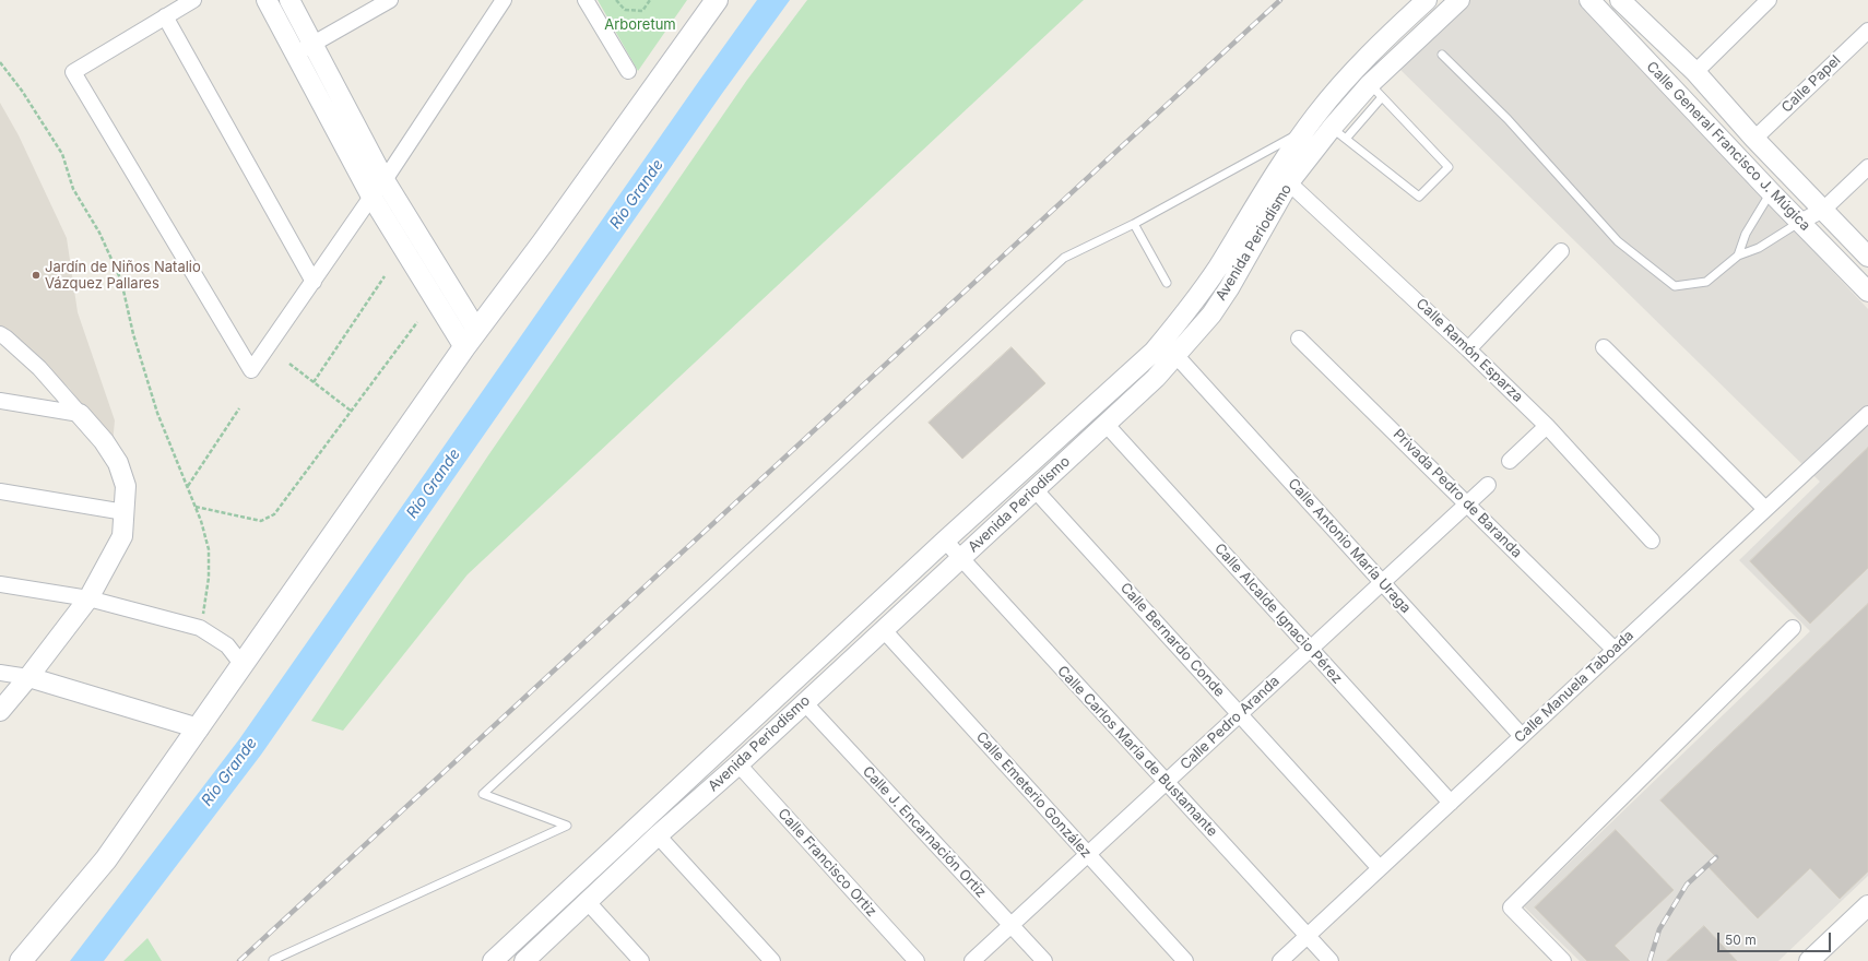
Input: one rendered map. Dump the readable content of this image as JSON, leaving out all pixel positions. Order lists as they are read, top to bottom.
{
  "streets": {
    "street": [
      "Calle Papel",
      "Calle General Francisco J. Múgica",
      "Avenida Periodismo",
      "Calle Ramón Esparza",
      "Privada Pedro de Baranda",
      "Calle Antonio María Uraga",
      "Calle Alcalde Ignacio Pérez",
      "Calle Bernardo Conde",
      "Calle Manuela Taboada",
      "Calle Pedro Aranda",
      "Calle Carlos María de Bustamante",
      "Calle Emeterio González",
      "Calle J. Encarnación Ortiz",
      "Calle Francisco Ortiz"
    ]
  },
  "crossings": [
    ["Calle Papel", "Calle General Francisco J. Múgica"],
    ["Avenida Periodismo", "Calle Ramón Esparza"],
    ["Avenida Periodismo", "Calle Antonio María Uraga"],
    ["Avenida Periodismo", "Calle Alcalde Ignacio Pérez"],
    ["Avenida Periodismo", "Calle Bernardo Conde"],
    ["Avenida Periodismo", "Calle Carlos María de Bustamante"],
    ["Avenida Periodismo", "Calle Emeterio González"],
    ["Avenida Periodismo", "Calle J. Encarnación Ortiz"],
    ["Avenida Periodismo", "Calle Francisco Ortiz"],
    ["Privada Pedro de Baranda", "Calle Manuela Taboada"],
    ["Privada Pedro de Baranda", "Calle Pedro Aranda"],
    ["Calle Antonio María Uraga", "Calle Manuela Taboada"],
    ["Calle Antonio María Uraga", "Calle Pedro Aranda"],
    ["Calle Alcalde Ignacio Pérez", "Calle Manuela Taboada"],
    ["Calle Alcalde Ignacio Pérez", "Calle Pedro Aranda"],
    ["Calle Bernardo Conde", "Calle Manuela Taboada"],
    ["Calle Bernardo Conde", "Calle Pedro Aranda"],
    ["Calle Manuela Taboada", "Calle Carlos María de Bustamante"],
    ["Calle Pedro Aranda", "Calle Carlos María de Bustamante"],
    ["Calle Pedro Aranda", "Calle Emeterio González"],
    ["Calle Pedro Aranda", "Calle J. Encarnación Ortiz"]
  ],
  "water": ["Río Grande"],
  "parks": ["Arboretum"],
  "places": ["Jardín de Niños Natalio Vázquez Pallares"],
  "scale_bar": "50 m"
}
